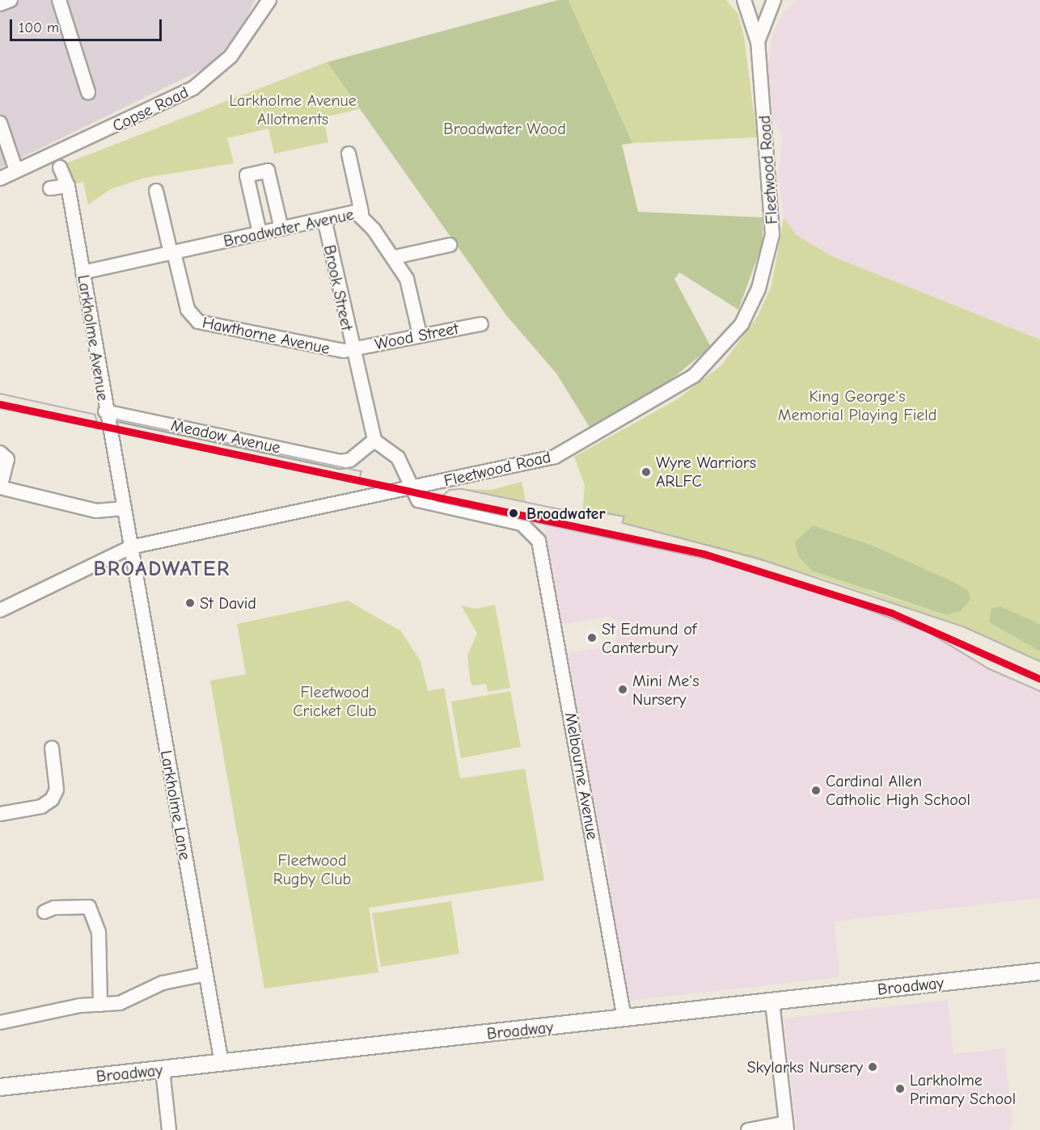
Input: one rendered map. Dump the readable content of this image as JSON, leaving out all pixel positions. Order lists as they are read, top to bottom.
{
  "streets": {
    "main road": ["Broadway"],
    "street": [
      "Copse Road",
      "Fleetwood Road",
      "Broadwater Avenue",
      "Brook Street",
      "Hawthorne Avenue",
      "Wood Street",
      "Larkholme Avenue",
      "Meadow Avenue",
      "Melbourne Avenue",
      "Larkholme Lane"
    ]
  },
  "crossings": [
    ["Fleetwood Road", "Larkholme Avenue"],
    ["Fleetwood Road", "Melbourne Avenue"],
    ["Fleetwood Road", "Larkholme Lane"],
    ["Broadwater Avenue", "Brook Street"],
    ["Broadwater Avenue", "Hawthorne Avenue"],
    ["Broadwater Avenue", "Wood Street"],
    ["Broadwater Avenue", "Larkholme Avenue"],
    ["Brook Street", "Hawthorne Avenue"],
    ["Brook Street", "Wood Street"],
    ["Brook Street", "Meadow Avenue"],
    ["Hawthorne Avenue", "Wood Street"],
    ["Larkholme Avenue", "Meadow Avenue"],
    ["Larkholme Avenue", "Larkholme Lane"],
    ["Melbourne Avenue", "Broadway"],
    ["Larkholme Lane", "Broadway"]
  ],
  "districts": ["BROADWATER"],
  "parks": [
    "Larkholme Avenue Allotments",
    "Broadwater Wood",
    "King George's Memorial Playing Field",
    "Fleetwood Cricket Club",
    "Fleetwood Rugby Club"
  ],
  "places": [
    "Wyre Warriors ARLFC",
    "Broadwater",
    "St David",
    "St Edmund of Canterbury",
    "Mini Me's Nursery",
    "Cardinal Allen Catholic High School",
    "Skylarks Nursery",
    "Larkholme Primary School"
  ],
  "scale_bar": "100 m"
}
